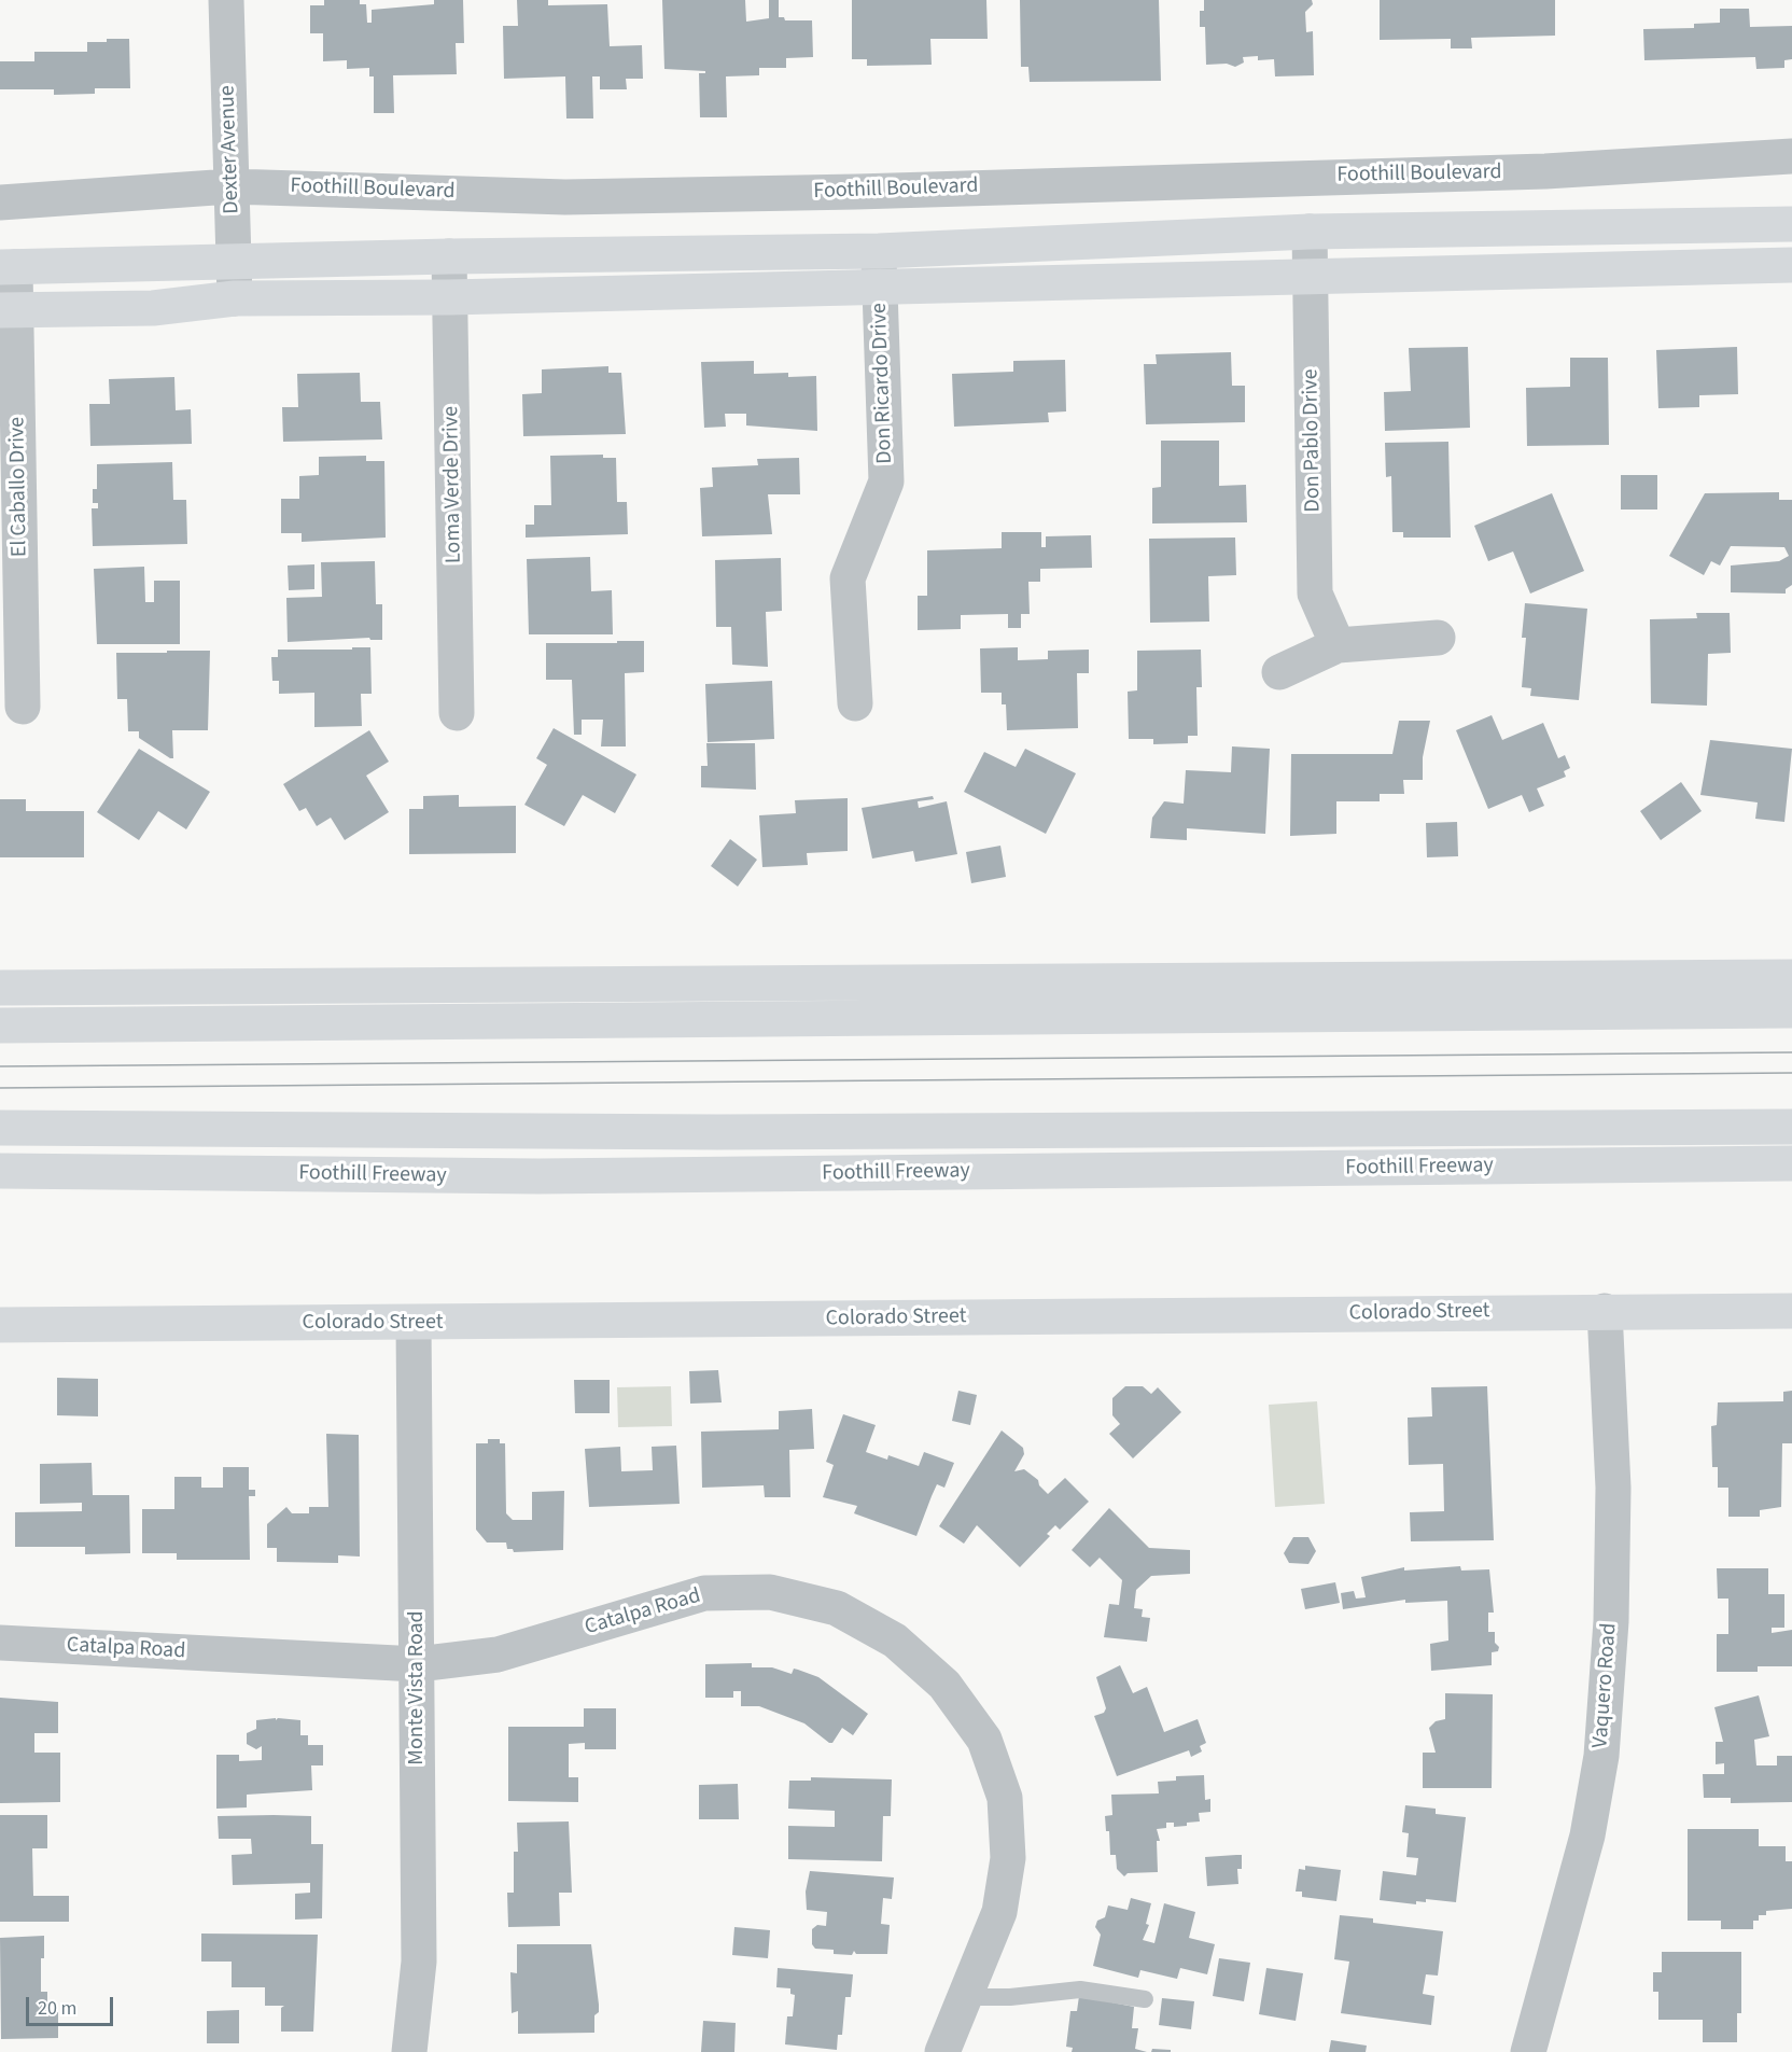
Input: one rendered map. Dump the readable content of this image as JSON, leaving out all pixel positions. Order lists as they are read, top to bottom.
{
  "streets": {
    "main road": ["Foothill Freeway", "Colorado Street"],
    "street": [
      "Dexter Avenue",
      "Foothill Boulevard",
      "Don Ricardo Drive",
      "Don Pablo Drive",
      "Loma Verde Drive",
      "El Caballo Drive",
      "Catalpa Road",
      "Vaquero Road",
      "Monte Vista Road"
    ]
  },
  "crossings": [
    ["Dexter Avenue", "Foothill Boulevard"],
    ["Colorado Street", "Vaquero Road"],
    ["Colorado Street", "Monte Vista Road"],
    ["Catalpa Road", "Monte Vista Road"]
  ],
  "scale_bar": "20 m"
}
